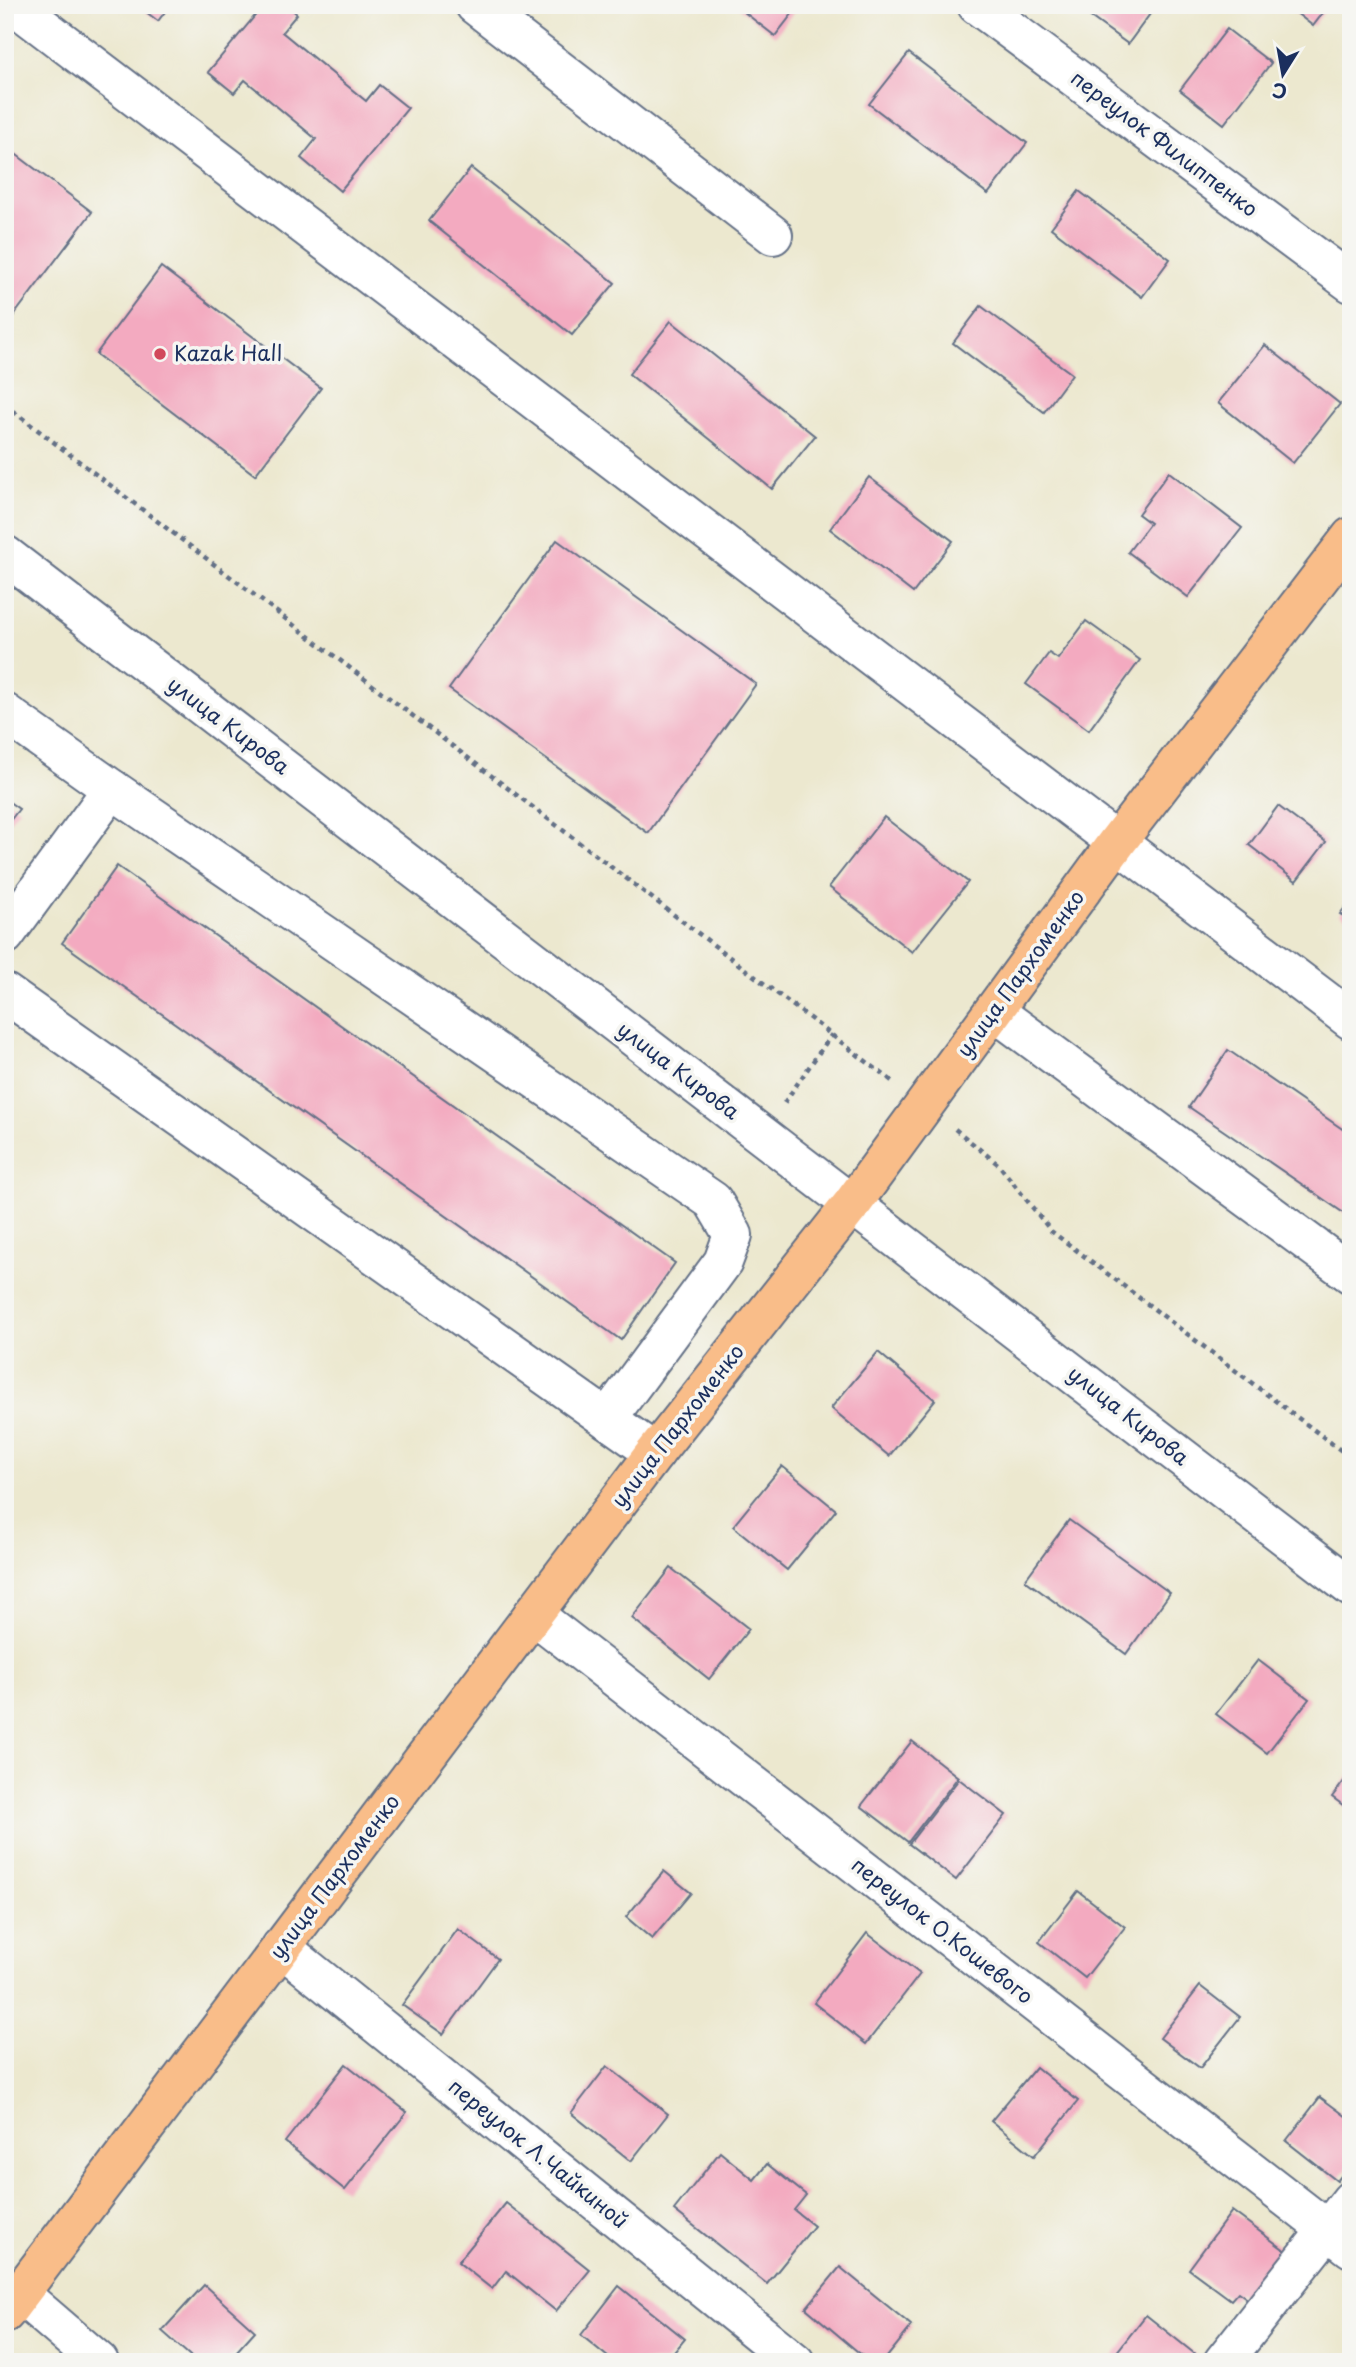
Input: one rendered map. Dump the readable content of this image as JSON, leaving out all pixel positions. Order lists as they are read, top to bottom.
{
  "streets": {
    "main road": ["улица Пархоменко"],
    "street": [
      "переулок Филиппенко",
      "улица Кирова",
      "переулок О.Кошевого",
      "переулок Л.Чайкиной"
    ]
  },
  "crossings": [
    ["улица Кирова", "улица Пархоменко"],
    ["улица Пархоменко", "переулок О.Кошевого"],
    ["улица Пархоменко", "переулок Л.Чайкиной"]
  ],
  "places": ["Kazak Hall"],
  "north": "bottom"
}
